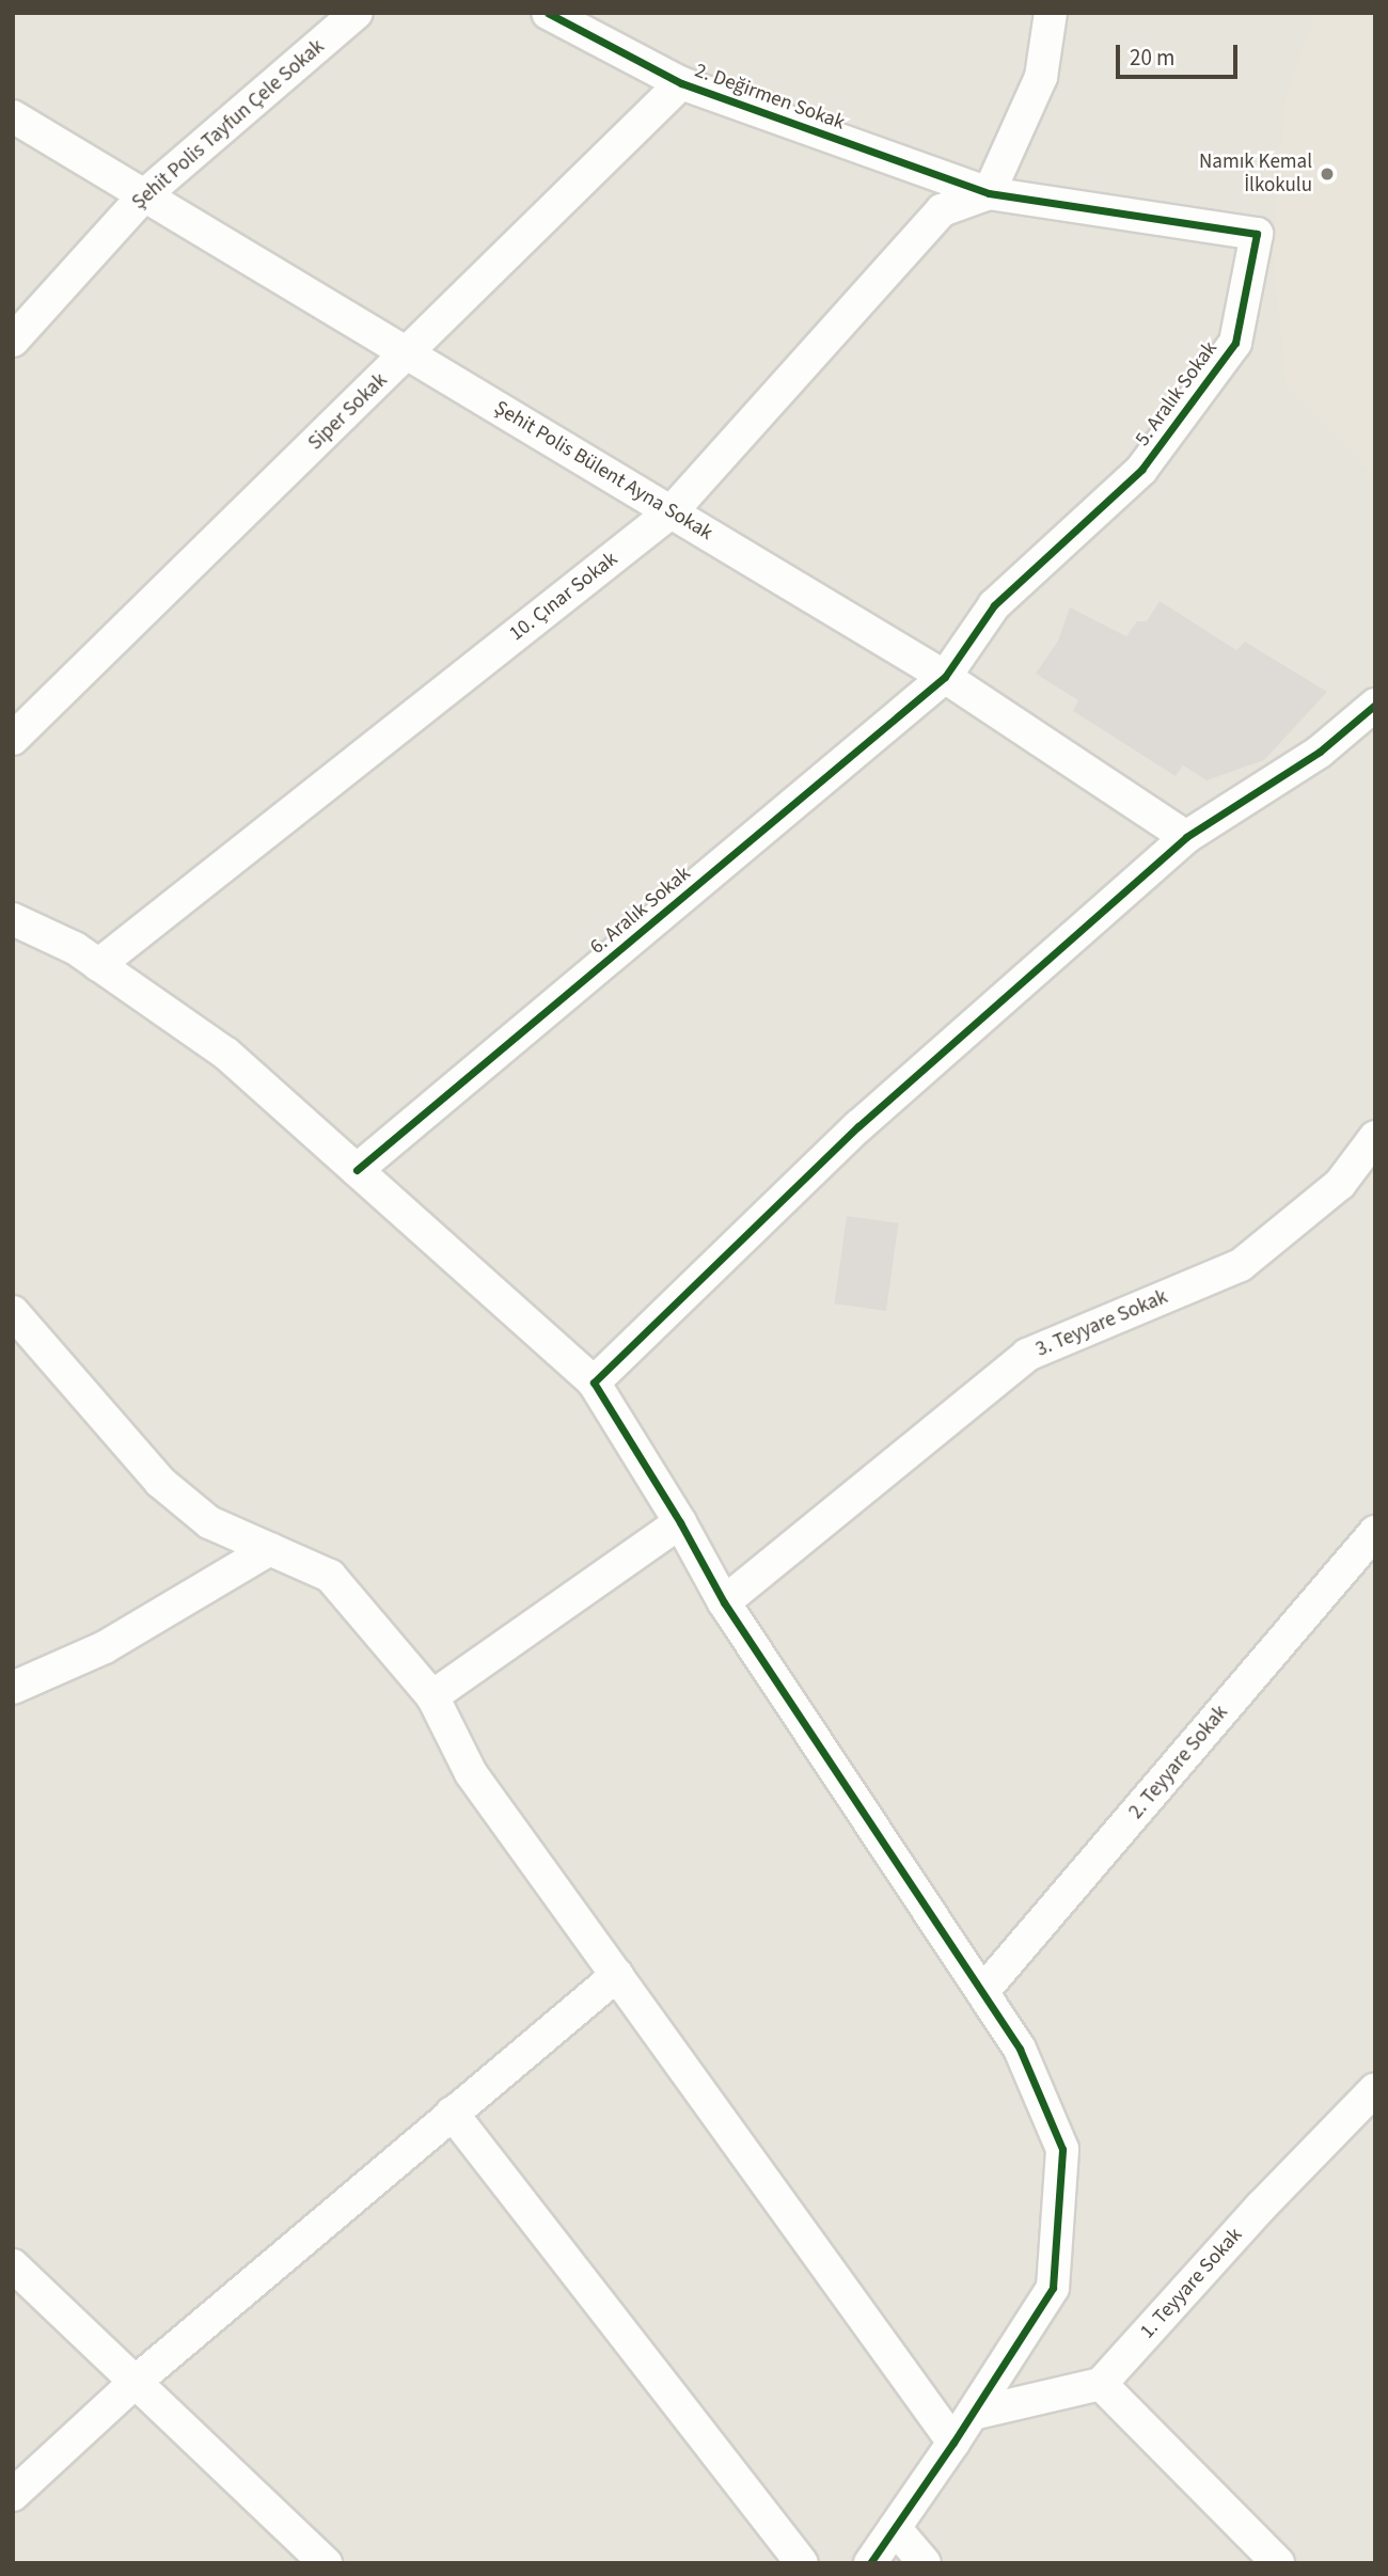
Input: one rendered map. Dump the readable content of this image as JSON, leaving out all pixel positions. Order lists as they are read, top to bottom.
{
  "streets": {
    "street": [
      "2. Değirmen Sokak",
      "Şehit Polis Tayfun Çele Sokak",
      "5. Aralık Sokak",
      "Siper Sokak",
      "Şehit Polis Bülent Ayna Sokak",
      "10. Çınar Sokak",
      "6. Aralık Sokak",
      "3. Teyyare Sokak",
      "2. Teyyare Sokak",
      "1. Teyyare Sokak"
    ]
  },
  "crossings": [
    ["2. Değirmen Sokak", "5. Aralık Sokak"],
    ["2. Değirmen Sokak", "Siper Sokak"],
    ["2. Değirmen Sokak", "10. Çınar Sokak"],
    ["Şehit Polis Tayfun Çele Sokak", "Şehit Polis Bülent Ayna Sokak"],
    ["5. Aralık Sokak", "Şehit Polis Bülent Ayna Sokak"],
    ["5. Aralık Sokak", "10. Çınar Sokak"],
    ["5. Aralık Sokak", "6. Aralık Sokak"],
    ["Siper Sokak", "Şehit Polis Bülent Ayna Sokak"],
    ["Şehit Polis Bülent Ayna Sokak", "10. Çınar Sokak"],
    ["Şehit Polis Bülent Ayna Sokak", "6. Aralık Sokak"]
  ],
  "places": ["Namık Kemal İlkokulu"],
  "scale_bar": "20 m"
}
